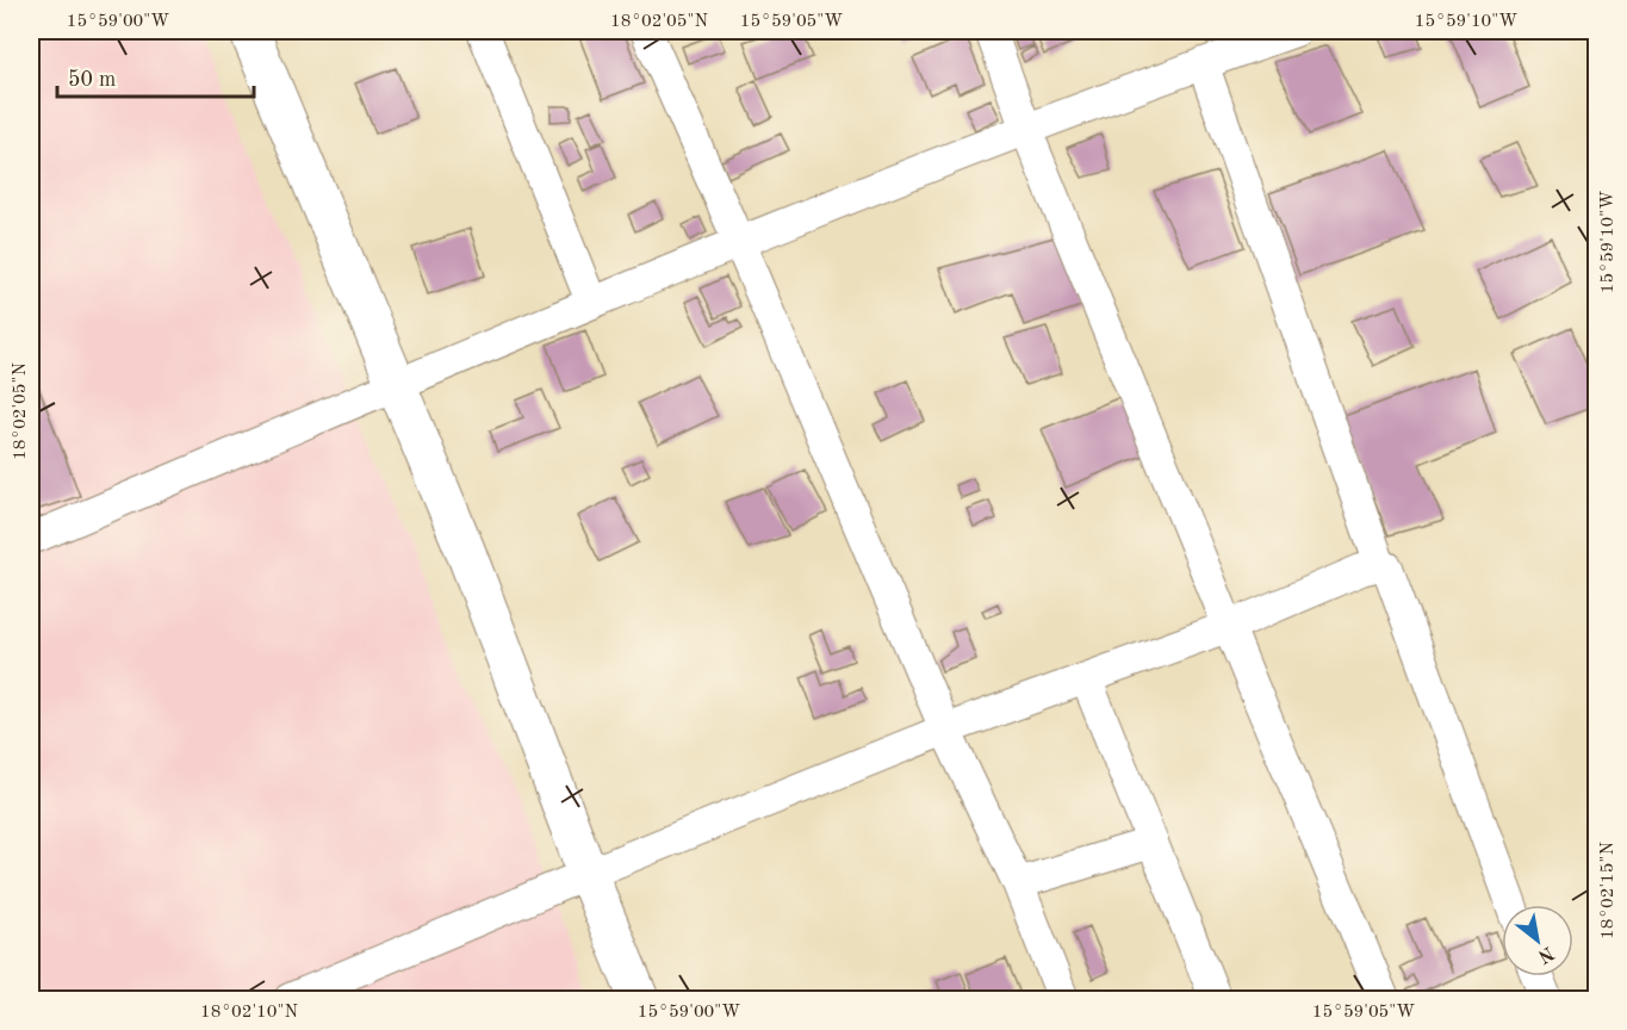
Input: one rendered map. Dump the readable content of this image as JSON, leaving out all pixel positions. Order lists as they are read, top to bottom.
{
  "scale_bar": "50 m",
  "north": "bottom right",
  "coordinates": [
    "15°59'00\"W",
    "18°02'05\"N",
    "15°59'05\"W",
    "15°59'10\"W",
    "18°02'15\"N",
    "18°02'10\"N"
  ]
}
